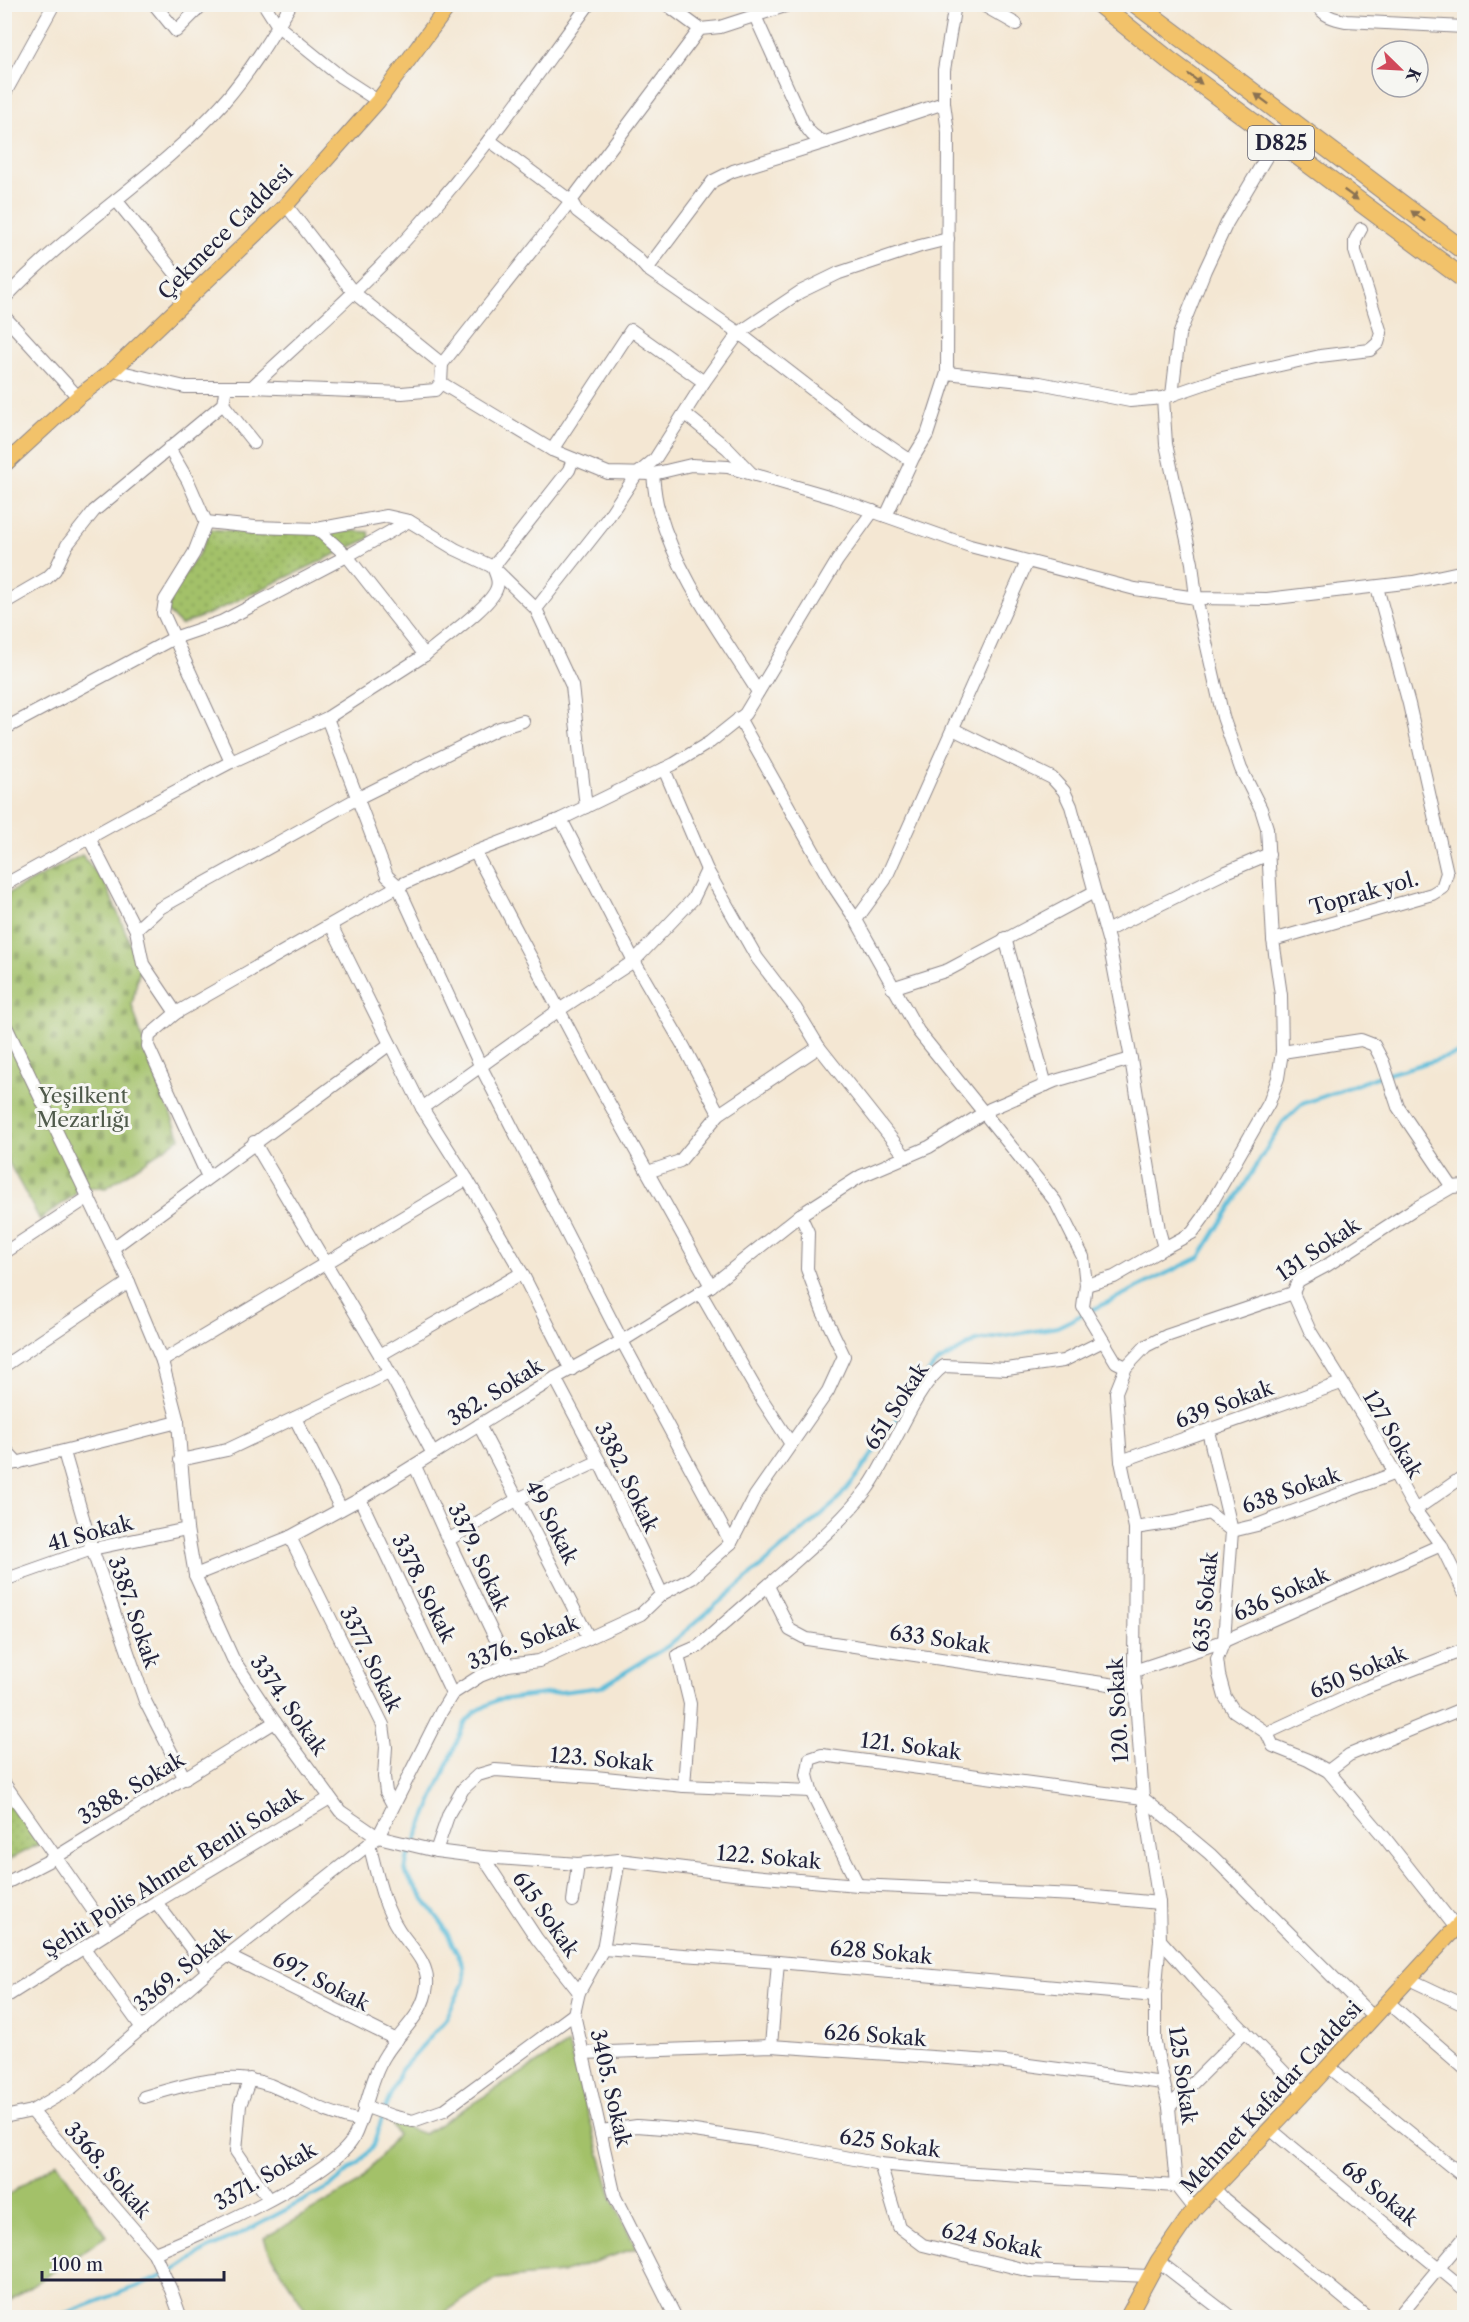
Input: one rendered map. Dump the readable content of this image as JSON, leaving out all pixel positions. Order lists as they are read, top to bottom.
{
  "streets": {
    "highway": ["D825"],
    "main road": ["Çekmece Caddesi", "Mehmet Kafadar Caddesi"],
    "street": [
      "Toprak yol.",
      "131 Sokak",
      "382. Sokak",
      "639 Sokak",
      "651 Sokak",
      "127 Sokak",
      "3382. Sokak",
      "638 Sokak",
      "49 Sokak",
      "41 Sokak",
      "3379. Sokak",
      "3378. Sokak",
      "636 Sokak",
      "635 Sokak",
      "3387. Sokak",
      "633 Sokak",
      "3376. Sokak",
      "3377. Sokak",
      "650 Sokak",
      "3374. Sokak",
      "120. Sokak",
      "121. Sokak",
      "123. Sokak",
      "3388. Sokak",
      "122. Sokak",
      "Şehit Polis Ahmet Benli Sokak",
      "615 Sokak",
      "628 Sokak",
      "3369. Sokak",
      "697. Sokak",
      "626 Sokak",
      "125 Sokak",
      "3405. Sokak",
      "625 Sokak",
      "3368. Sokak",
      "3371. Sokak",
      "68 Sokak",
      "624 Sokak"
    ]
  },
  "crossings": [
    ["131 Sokak", "127 Sokak"],
    ["131 Sokak", "120. Sokak"],
    ["382. Sokak", "3382. Sokak"],
    ["382. Sokak", "49 Sokak"],
    ["382. Sokak", "3379. Sokak"],
    ["382. Sokak", "3378. Sokak"],
    ["382. Sokak", "3377. Sokak"],
    ["382. Sokak", "3374. Sokak"],
    ["639 Sokak", "127 Sokak"],
    ["639 Sokak", "635 Sokak"],
    ["639 Sokak", "120. Sokak"],
    ["651 Sokak", "633 Sokak"],
    ["651 Sokak", "123. Sokak"],
    ["127 Sokak", "638 Sokak"],
    ["127 Sokak", "636 Sokak"],
    ["3382. Sokak", "3376. Sokak"],
    ["638 Sokak", "635 Sokak"],
    ["638 Sokak", "120. Sokak"],
    ["49 Sokak", "3376. Sokak"],
    ["41 Sokak", "3387. Sokak"],
    ["41 Sokak", "3374. Sokak"],
    ["3379. Sokak", "3376. Sokak"],
    ["3378. Sokak", "3376. Sokak"],
    ["636 Sokak", "635 Sokak"],
    ["636 Sokak", "120. Sokak"],
    ["635 Sokak", "650 Sokak"],
    ["635 Sokak", "Mehmet Kafadar Caddesi"],
    ["3387. Sokak", "3388. Sokak"],
    ["633 Sokak", "120. Sokak"],
    ["3376. Sokak", "3377. Sokak"],
    ["3376. Sokak", "3374. Sokak"],
    ["3376. Sokak", "122. Sokak"],
    ["3376. Sokak", "3369. Sokak"],
    ["3376. Sokak", "3371. Sokak"],
    ["3374. Sokak", "3388. Sokak"],
    ["3374. Sokak", "122. Sokak"],
    ["3374. Sokak", "Şehit Polis Ahmet Benli Sokak"],
    ["3374. Sokak", "3369. Sokak"],
    ["3374. Sokak", "3371. Sokak"],
    ["120. Sokak", "121. Sokak"],
    ["120. Sokak", "122. Sokak"],
    ["120. Sokak", "125 Sokak"],
    ["121. Sokak", "123. Sokak"],
    ["121. Sokak", "122. Sokak"],
    ["123. Sokak", "122. Sokak"],
    ["122. Sokak", "615 Sokak"],
    ["122. Sokak", "3369. Sokak"],
    ["122. Sokak", "3405. Sokak"],
    ["122. Sokak", "3371. Sokak"],
    ["615 Sokak", "3405. Sokak"],
    ["628 Sokak", "125 Sokak"],
    ["628 Sokak", "3405. Sokak"],
    ["3369. Sokak", "697. Sokak"],
    ["3369. Sokak", "3368. Sokak"],
    ["3369. Sokak", "3371. Sokak"],
    ["697. Sokak", "3371. Sokak"],
    ["626 Sokak", "125 Sokak"],
    ["626 Sokak", "3405. Sokak"],
    ["125 Sokak", "625 Sokak"],
    ["3405. Sokak", "625 Sokak"],
    ["Mehmet Kafadar Caddesi", "68 Sokak"],
    ["Mehmet Kafadar Caddesi", "624 Sokak"],
    ["625 Sokak", "624 Sokak"],
    ["3368. Sokak", "3371. Sokak"]
  ],
  "parks": ["Yeşilkent Mezarlığı"],
  "scale_bar": "100 m",
  "north": "bottom right"
}
